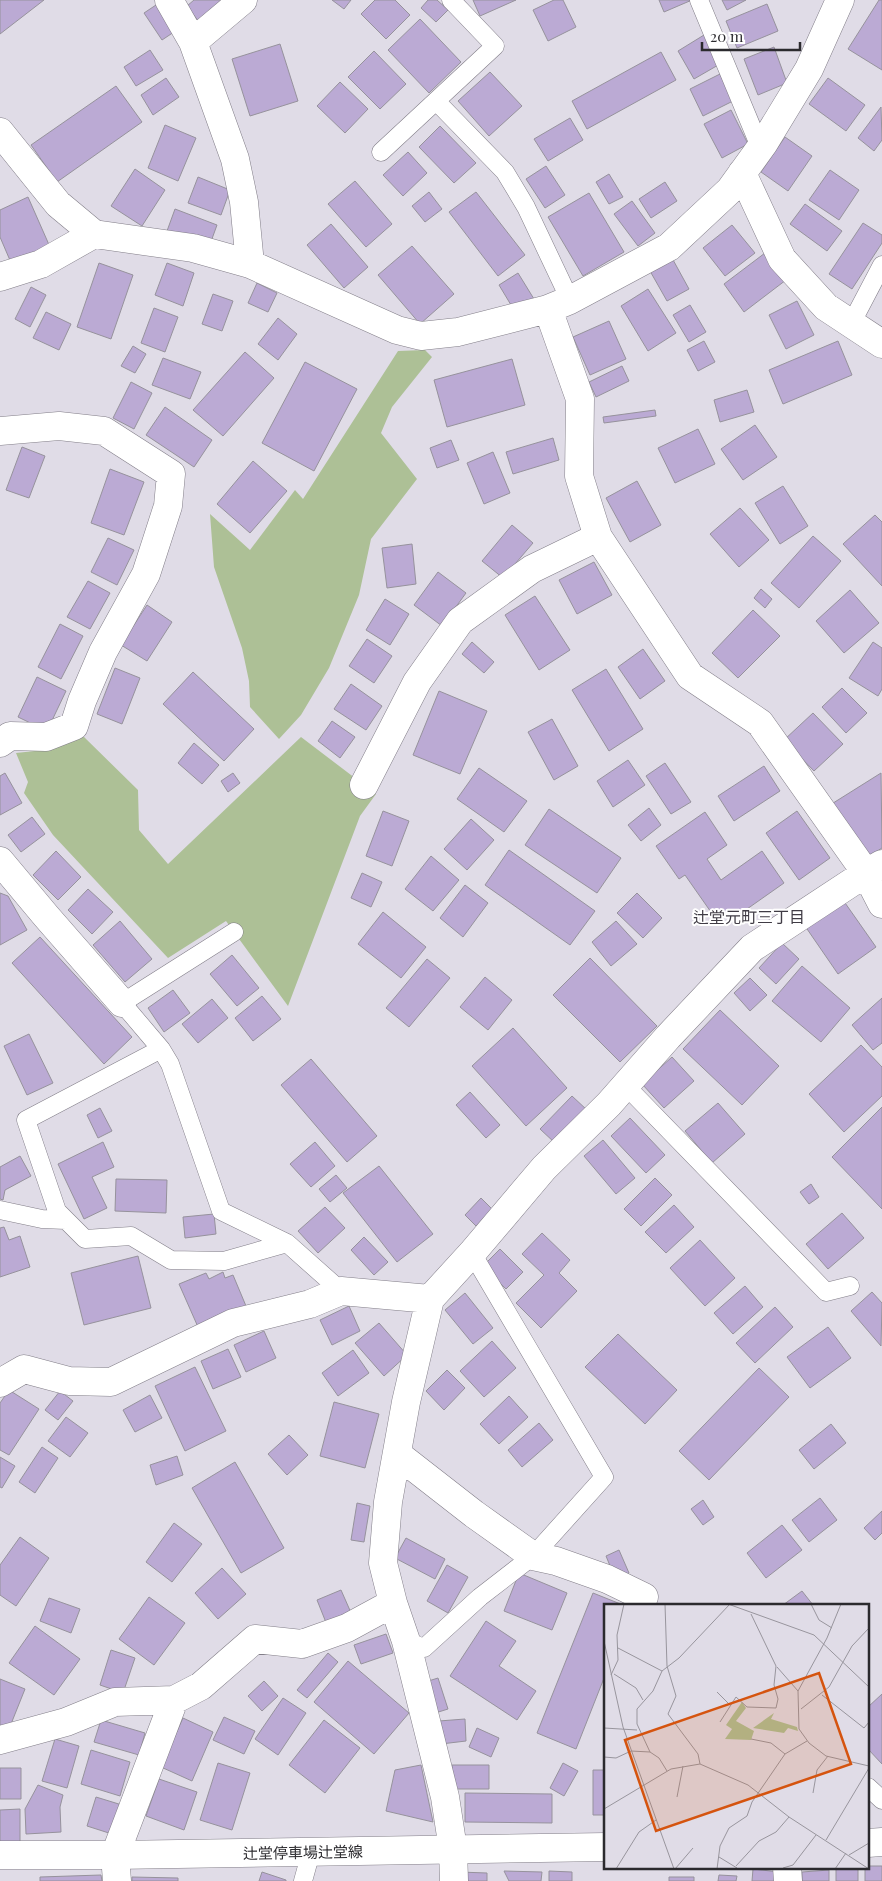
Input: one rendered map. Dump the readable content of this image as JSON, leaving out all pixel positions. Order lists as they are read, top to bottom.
{
  "streets": {
    "street": ["辻堂停車場辻堂線"]
  },
  "districts": ["辻堂元町三丁目"],
  "scale_bar": "20 m"
}
